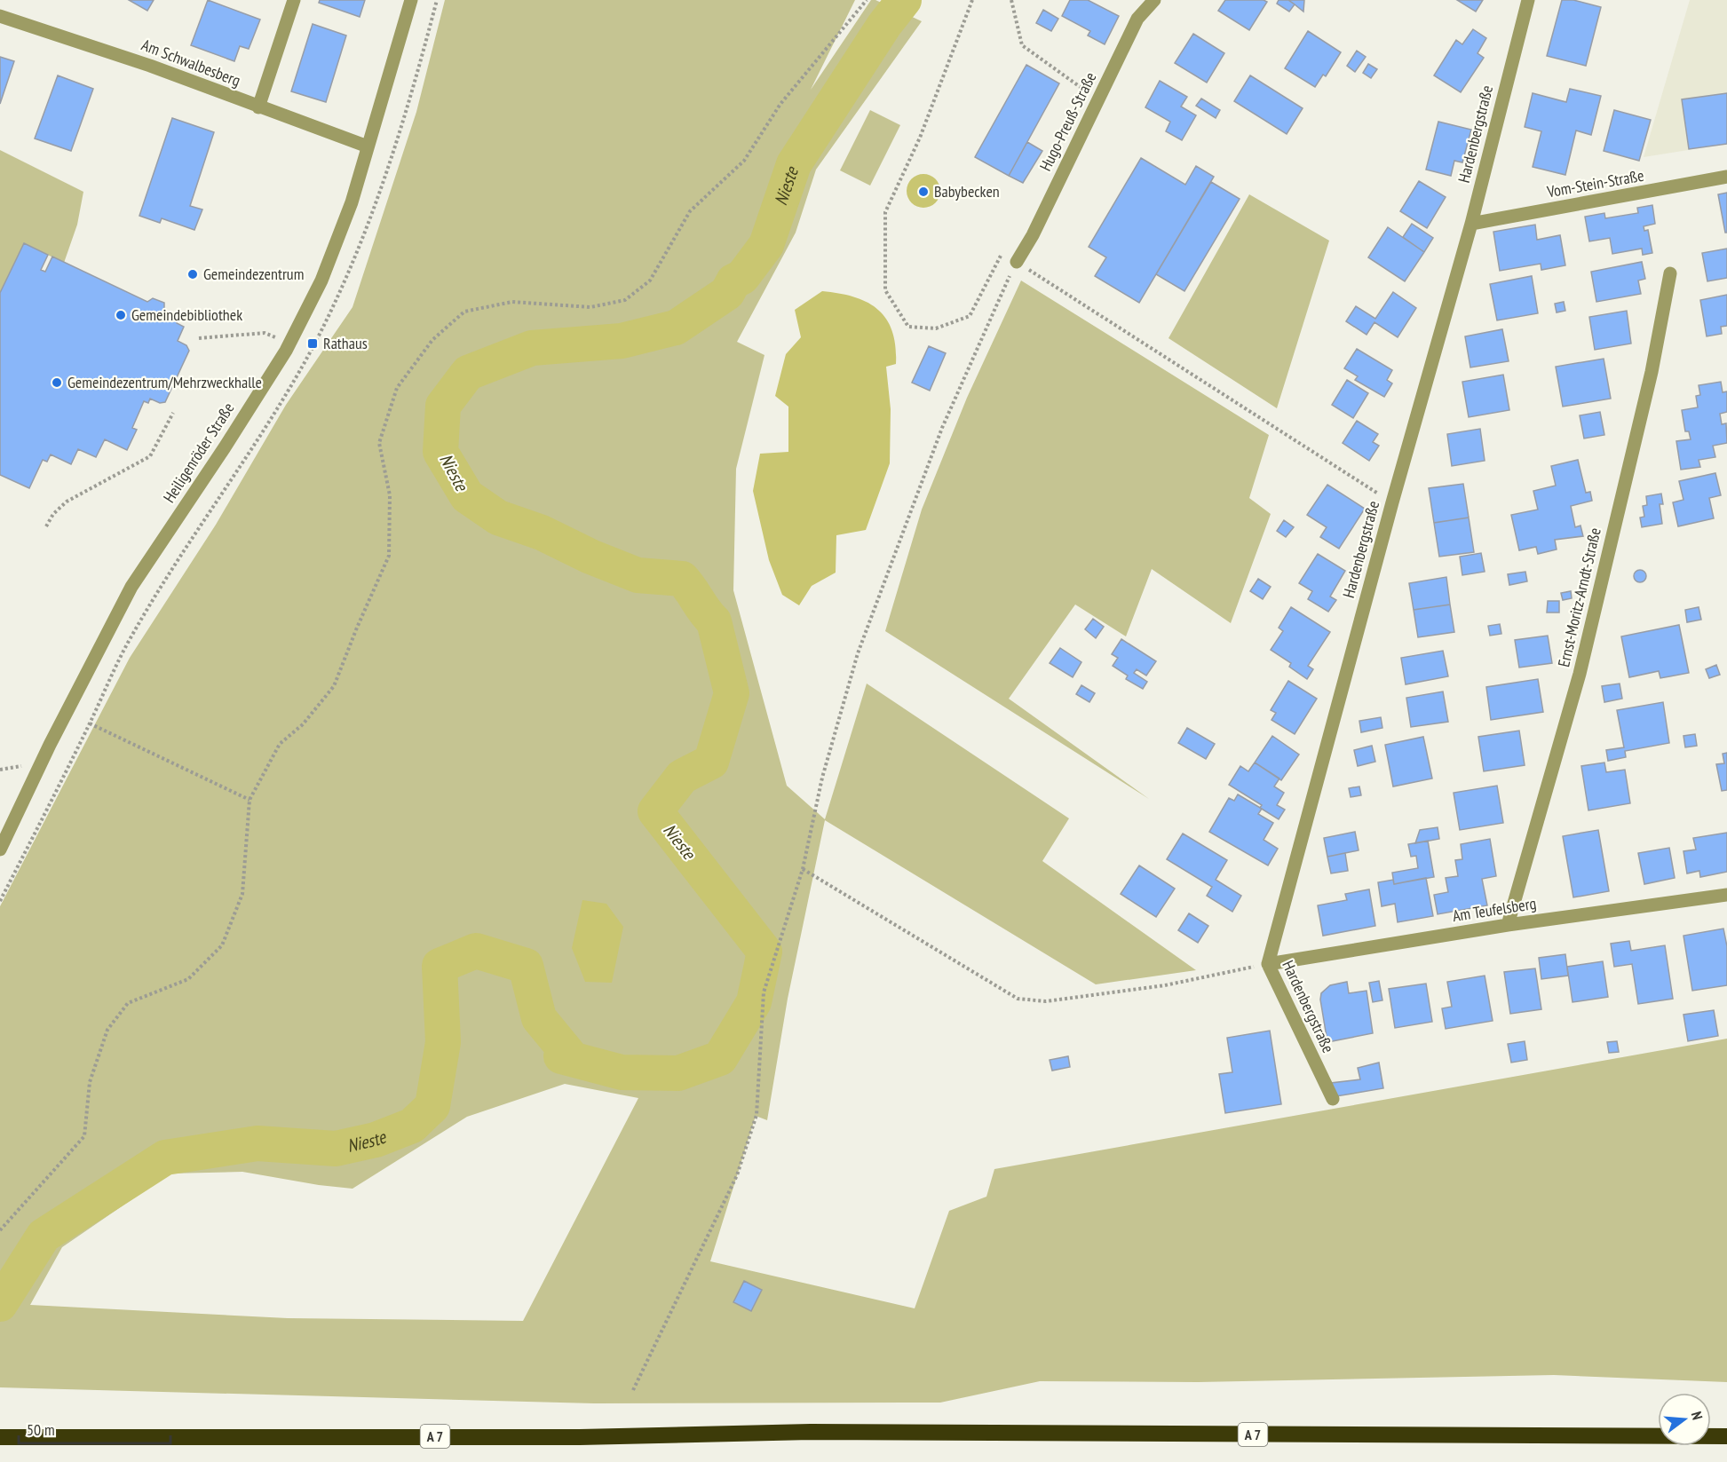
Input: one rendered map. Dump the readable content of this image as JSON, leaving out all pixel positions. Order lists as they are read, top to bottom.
{
  "streets": {
    "highway": ["A 7"],
    "street": [
      "Am Schwalbesberg",
      "Hugo-Preuß-Straße",
      "Hardenbergstraße",
      "Vom-Stein-Straße",
      "Heiligenröder Straße",
      "Ernst-Moritz-Arndt-Straße",
      "Am Teufelsberg"
    ]
  },
  "crossings": [
    ["Am Schwalbesberg", "Heiligenröder Straße"],
    ["Hardenbergstraße", "Vom-Stein-Straße"],
    ["Hardenbergstraße", "Am Teufelsberg"],
    ["Ernst-Moritz-Arndt-Straße", "Am Teufelsberg"]
  ],
  "water": ["Nieste"],
  "places": {
    "other": [
      "Babybecken",
      "Gemeindezentrum",
      "Gemeindebibliothek",
      "Gemeindezentrum/Mehrzweckhalle"
    ],
    "transit": ["Rathaus"]
  },
  "scale_bar": "50 m",
  "north": "right"
}
